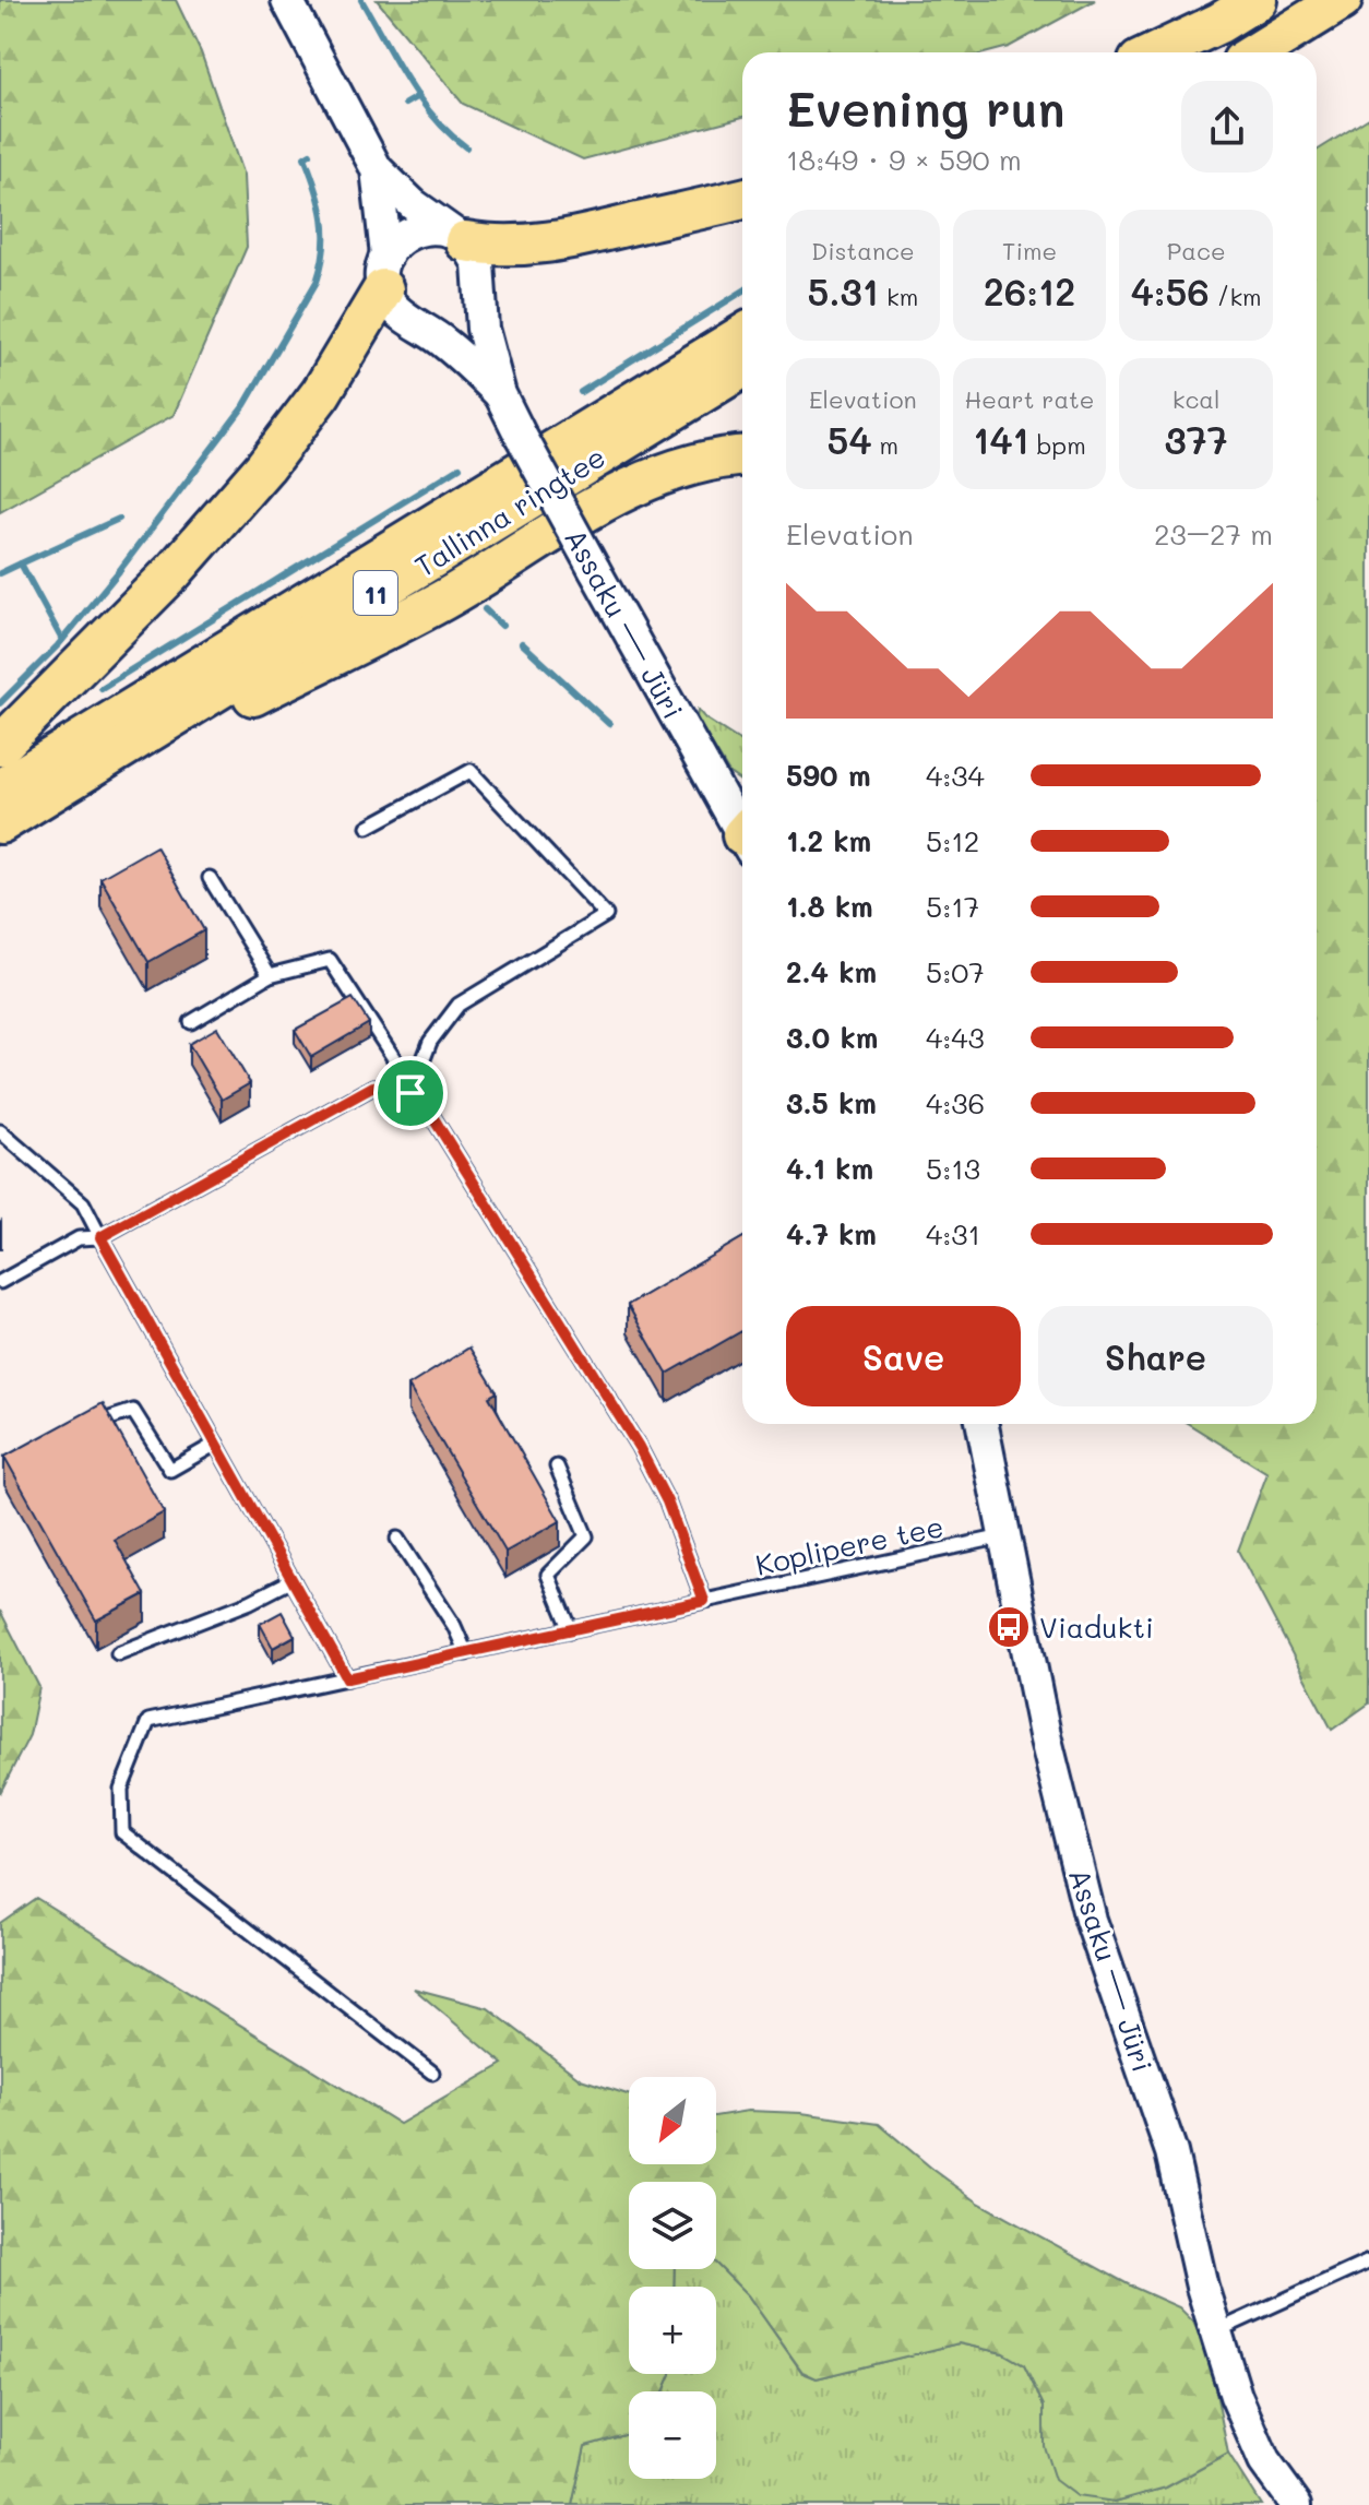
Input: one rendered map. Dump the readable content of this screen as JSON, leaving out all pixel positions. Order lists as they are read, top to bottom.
{
  "streets": {
    "highway": ["Tallinna ringtee", "11"],
    "street": ["Assaku — Jüri"],
    "lane": ["Koplipere tee"]
  },
  "crossings": [
    ["Assaku — Jüri", "Koplipere tee"]
  ],
  "places": {
    "bus stop": ["Viadukti"]
  },
  "north": "bottom left",
  "page": {
    "heading": ["Evening run", "18:49 · 9 × 590 m"],
    "stats": [
      ["Distance", "5.31 km"],
      ["Time", "26:12"],
      ["Pace", "4:56 /km"],
      ["Elevation", "54 m"],
      ["Heart rate", "141 bpm"],
      ["kcal", "377"]
    ],
    "chart": ["Elevation", "23–27 m"],
    "list": [
      {
        "name": "590 m",
        "note": "4:34"
      },
      {
        "name": "1.2 km",
        "note": "5:12"
      },
      {
        "name": "1.8 km",
        "note": "5:17"
      },
      {
        "name": "2.4 km",
        "note": "5:07"
      },
      {
        "name": "3.0 km",
        "note": "4:43"
      },
      {
        "name": "3.5 km",
        "note": "4:36"
      },
      {
        "name": "4.1 km",
        "note": "5:13"
      },
      {
        "name": "4.7 km",
        "note": "4:31"
      }
    ],
    "buttons": ["Save", "Share"],
    "map_buttons": ["+", "−"]
  }
}
